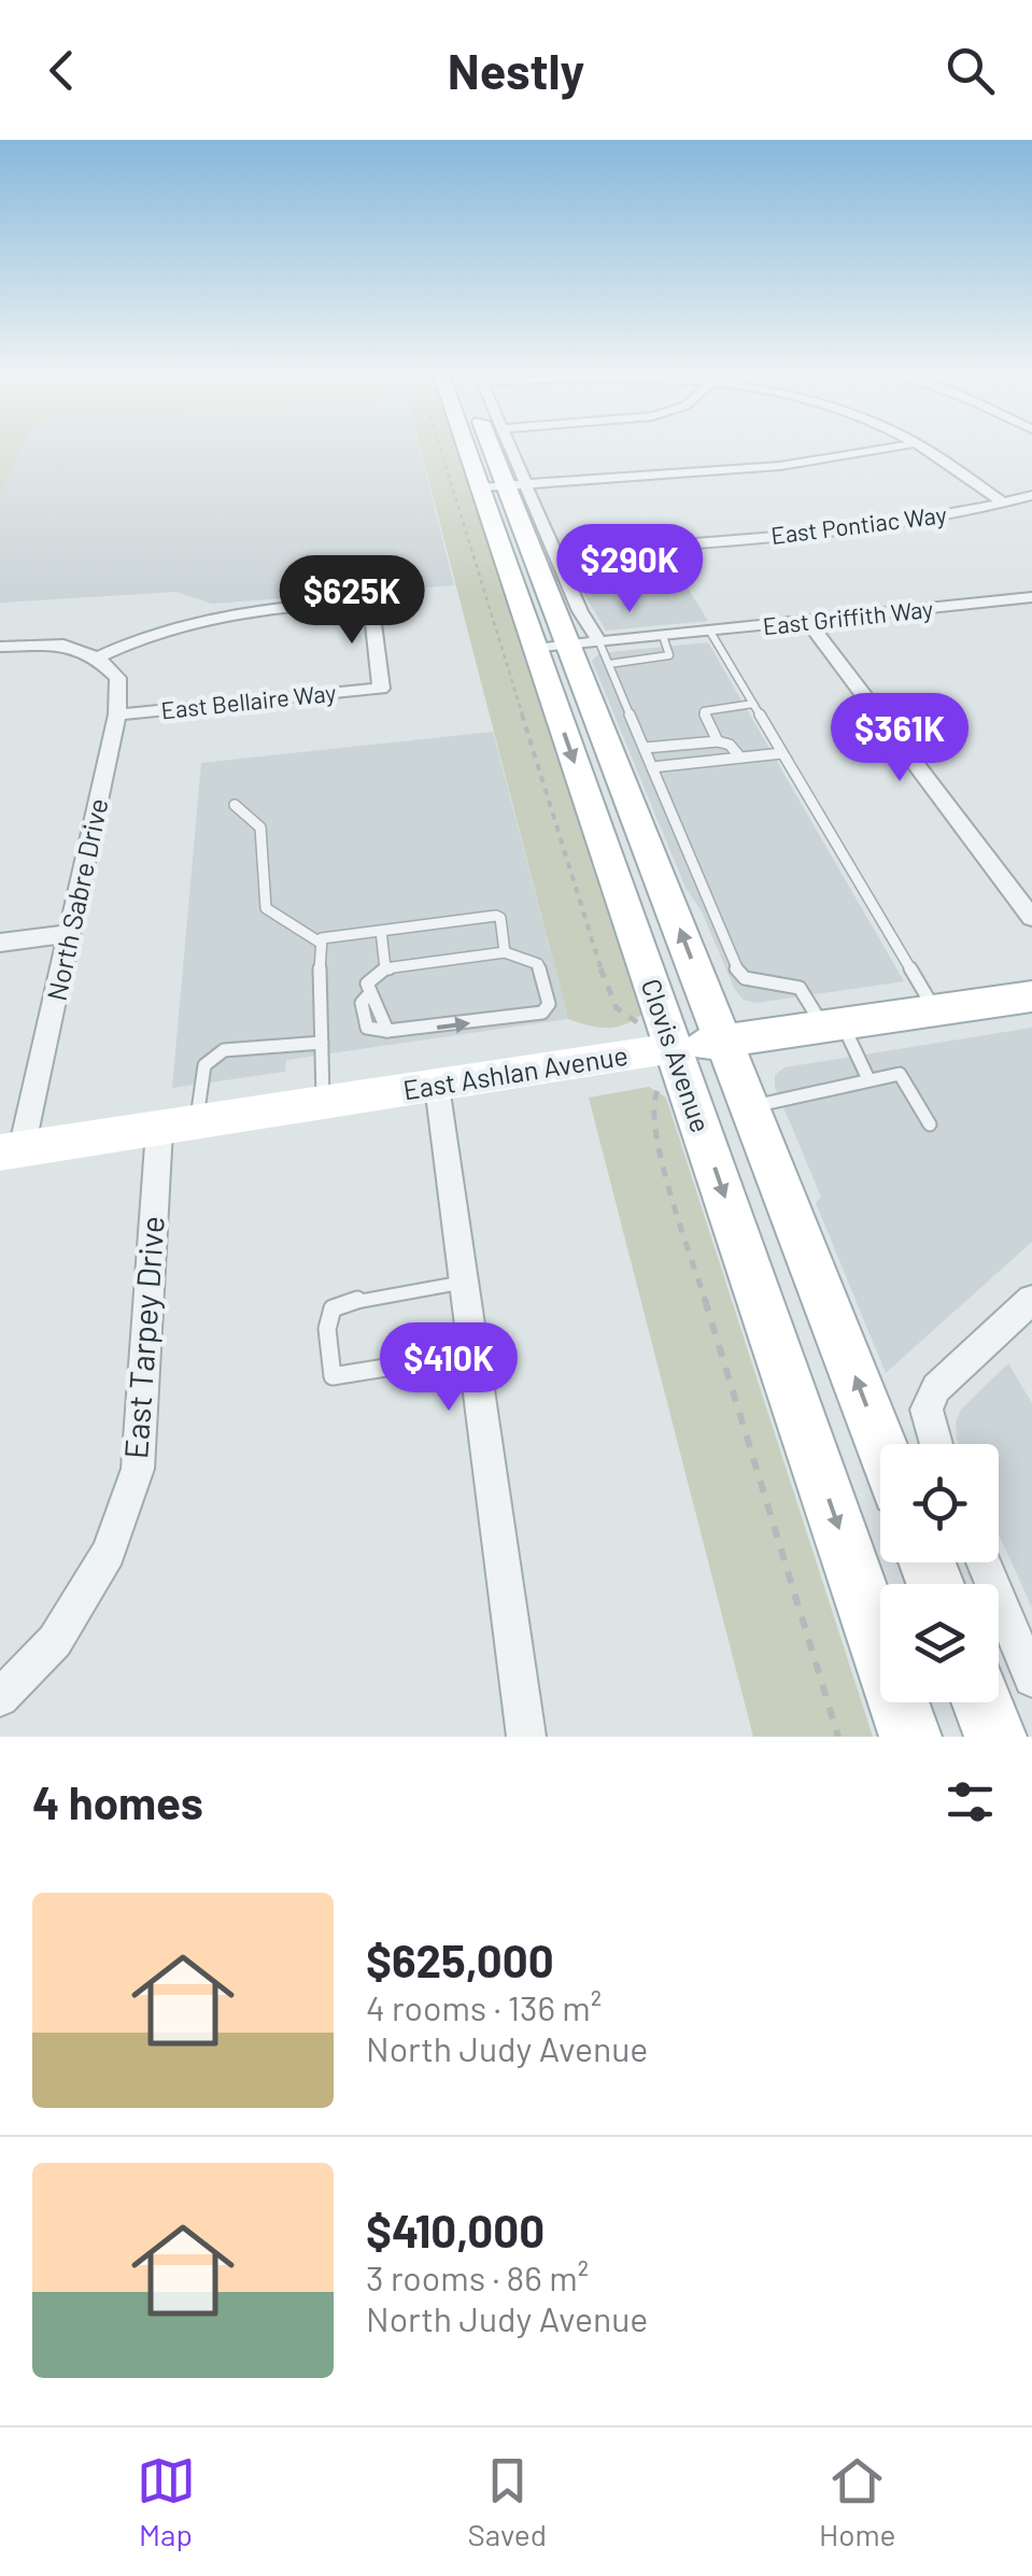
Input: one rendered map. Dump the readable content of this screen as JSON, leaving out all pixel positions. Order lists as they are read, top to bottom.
{
  "streets": {
    "main road": ["Clovis Avenue", "East Ashlan Avenue"],
    "street": [
      "East Pontiac Way",
      "East Griffith Way",
      "East Bellaire Way",
      "North Sabre Drive",
      "East Tarpey Drive"
    ]
  },
  "crossings": [
    ["East Griffith Way", "Clovis Avenue"],
    ["East Bellaire Way", "North Sabre Drive"],
    ["North Sabre Drive", "East Ashlan Avenue"],
    ["Clovis Avenue", "East Ashlan Avenue"],
    ["East Ashlan Avenue", "East Tarpey Drive"]
  ],
  "page": {
    "header": "Nestly",
    "price": [
      "$290K",
      "$625K",
      "$361K",
      "$410K"
    ],
    "heading": "4 homes",
    "list": [
      {
        "name": "$625,000",
        "note": "4 rooms · 136 m² · North Judy Avenue"
      },
      {
        "name": "$410,000",
        "note": "3 rooms · 86 m² · North Judy Avenue"
      }
    ],
    "tabs": ["Map", "Saved", "Home"]
  }
}
